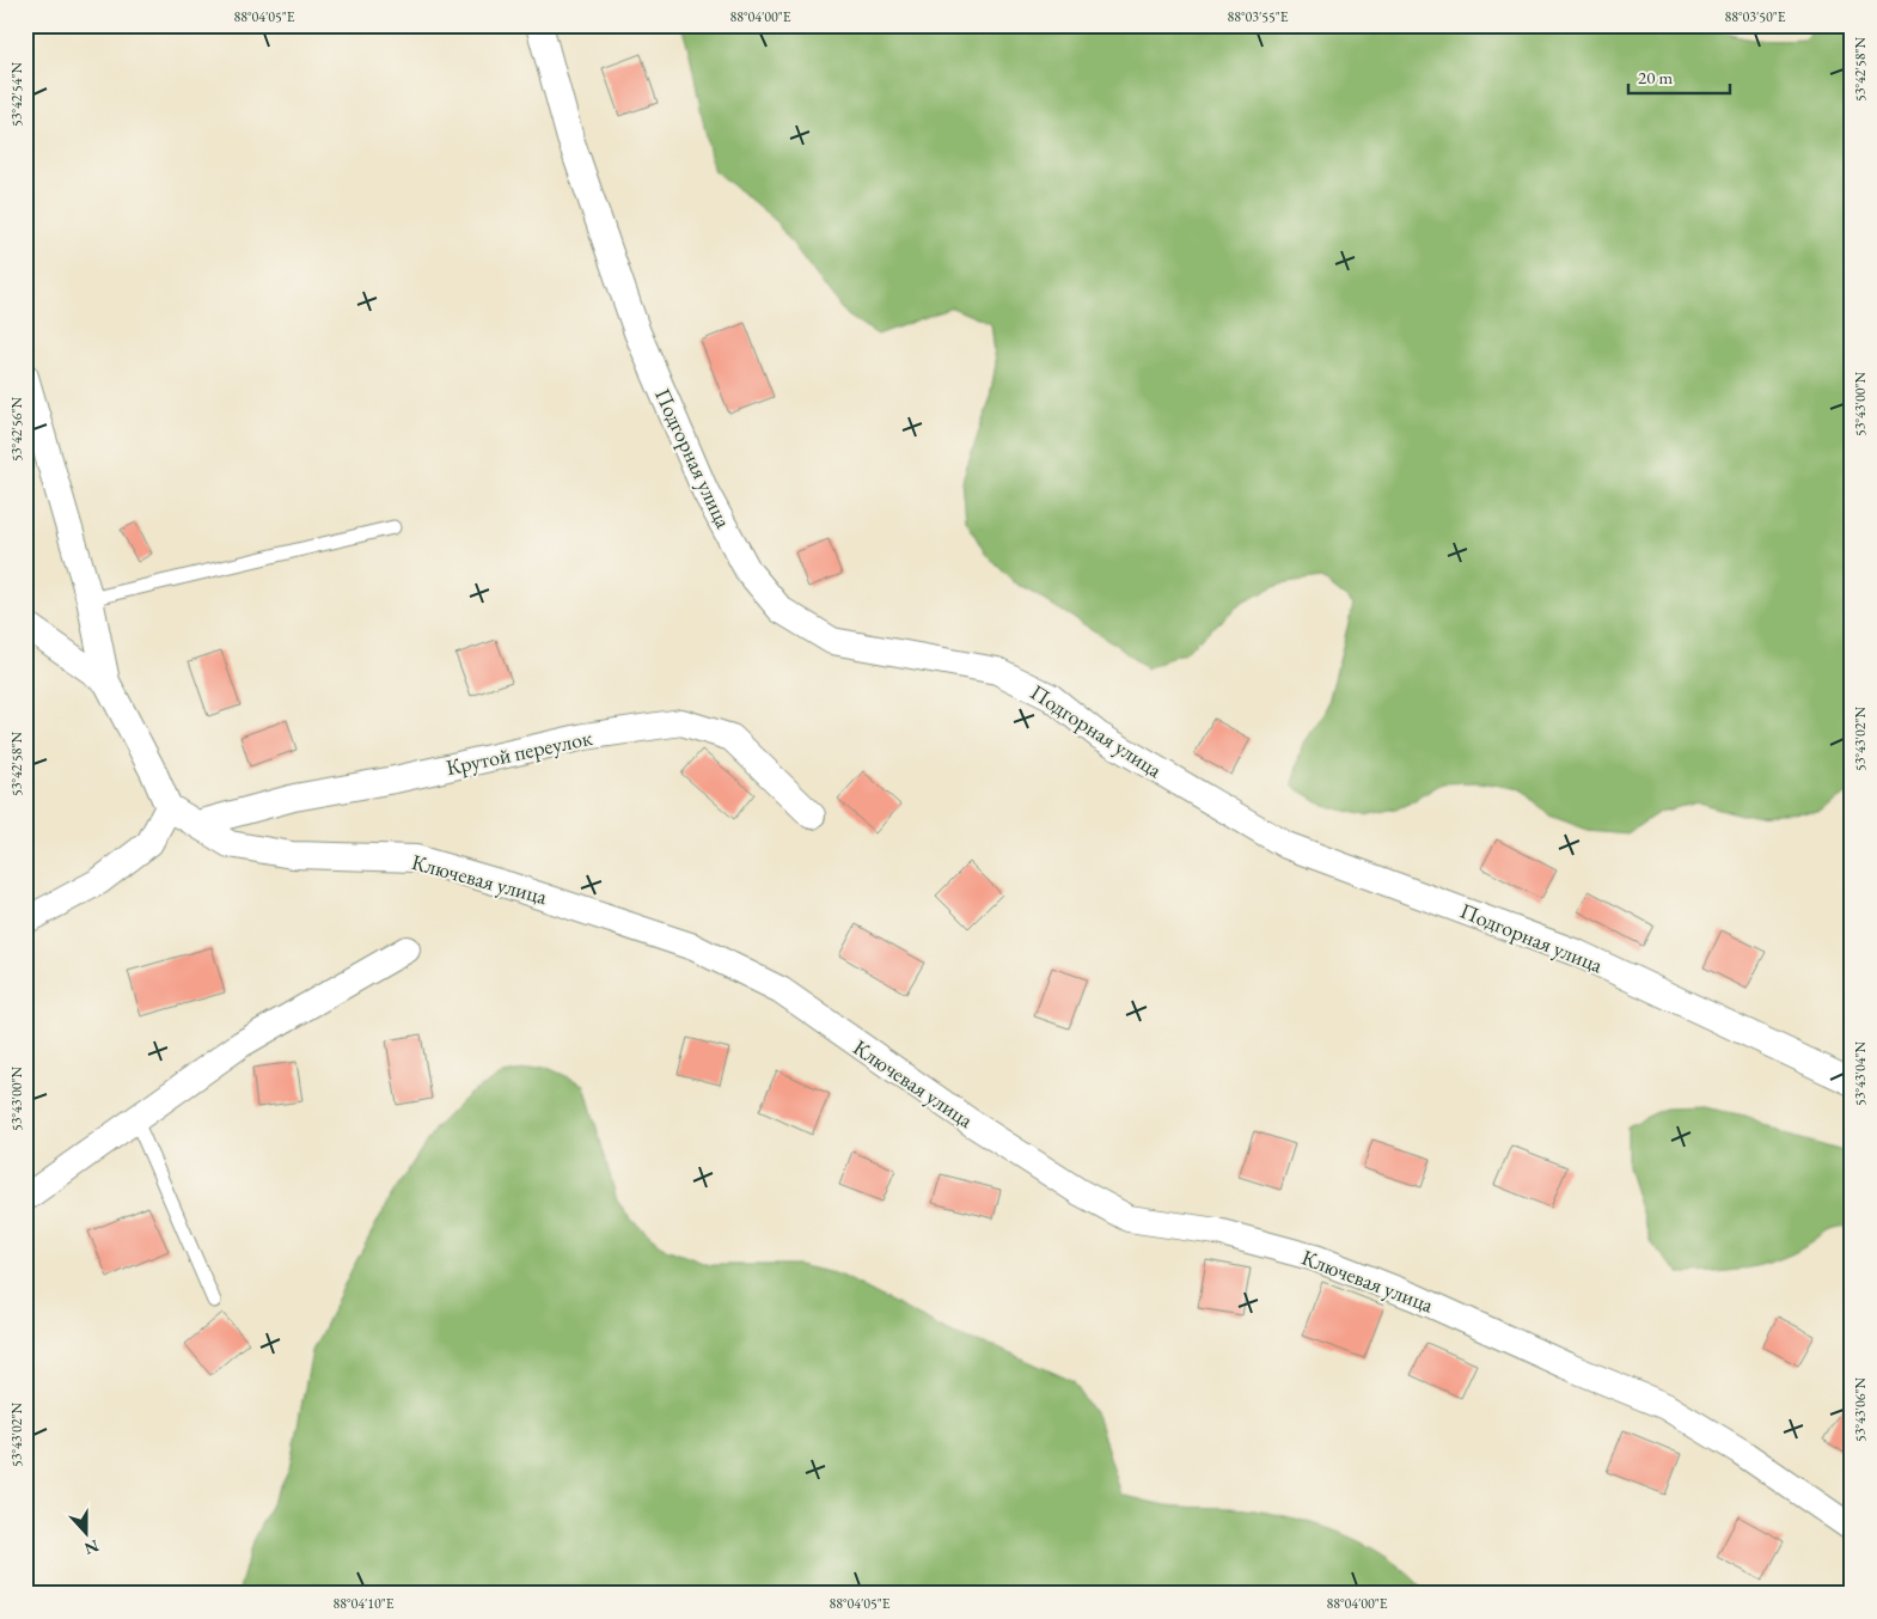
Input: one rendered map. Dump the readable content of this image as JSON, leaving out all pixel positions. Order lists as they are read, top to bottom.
{
  "streets": {
    "street": ["Подгорная улица", "Крутой переулок", "Ключевая улица"]
  },
  "crossings": [
    ["Крутой переулок", "Ключевая улица"]
  ],
  "scale_bar": "20 m",
  "north": "bottom",
  "coordinates": [
    "88°04'05\"E",
    "88°04'00\"E",
    "88°03'55\"E",
    "88°03'50\"E",
    "53°42'58\"N",
    "53°42'54\"N",
    "53°43'00\"N",
    "53°42'56\"N",
    "53°43'02\"N",
    "53°43'04\"N",
    "53°43'06\"N",
    "88°04'10\"E"
  ]
}
